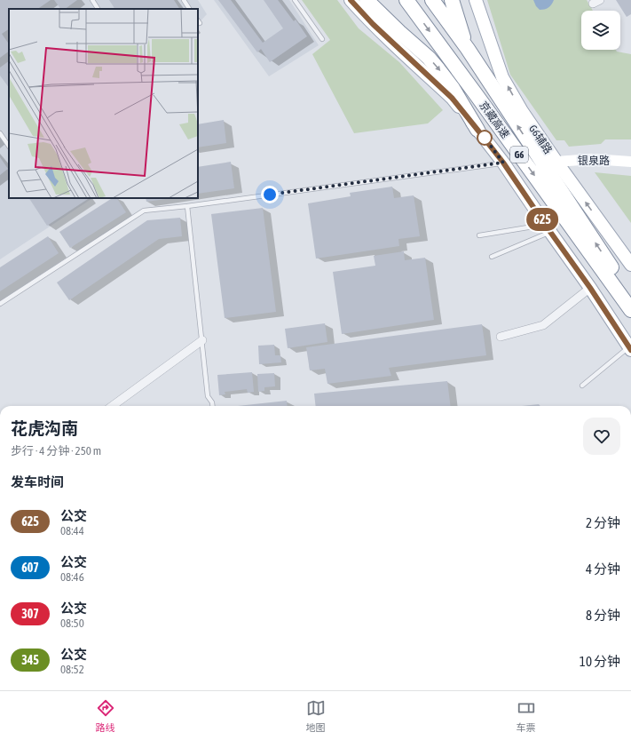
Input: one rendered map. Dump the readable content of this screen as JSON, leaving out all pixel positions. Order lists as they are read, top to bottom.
{
  "streets": {
    "highway": ["京藏高速", "G6"],
    "main road": ["G6辅路", "银泉路"]
  },
  "crossings": [
    ["G6辅路", "银泉路"]
  ],
  "lines": ["bus line 625"],
  "page": {
    "on_map": "625",
    "heading": [
      ["花虎沟南", "步行 · 4 分钟 · 250 m"],
      "发车时间"
    ],
    "list": [
      {
        "mark": "625",
        "name": "公交",
        "note": "08:44",
        "value": "2 分钟"
      },
      {
        "mark": "607",
        "name": "公交",
        "note": "08:46",
        "value": "4 分钟"
      },
      {
        "mark": "307",
        "name": "公交",
        "note": "08:50",
        "value": "8 分钟"
      },
      {
        "mark": "345",
        "name": "公交",
        "note": "08:52",
        "value": "10 分钟"
      }
    ],
    "tabs": ["路线", "地图", "车票"]
  }
}
